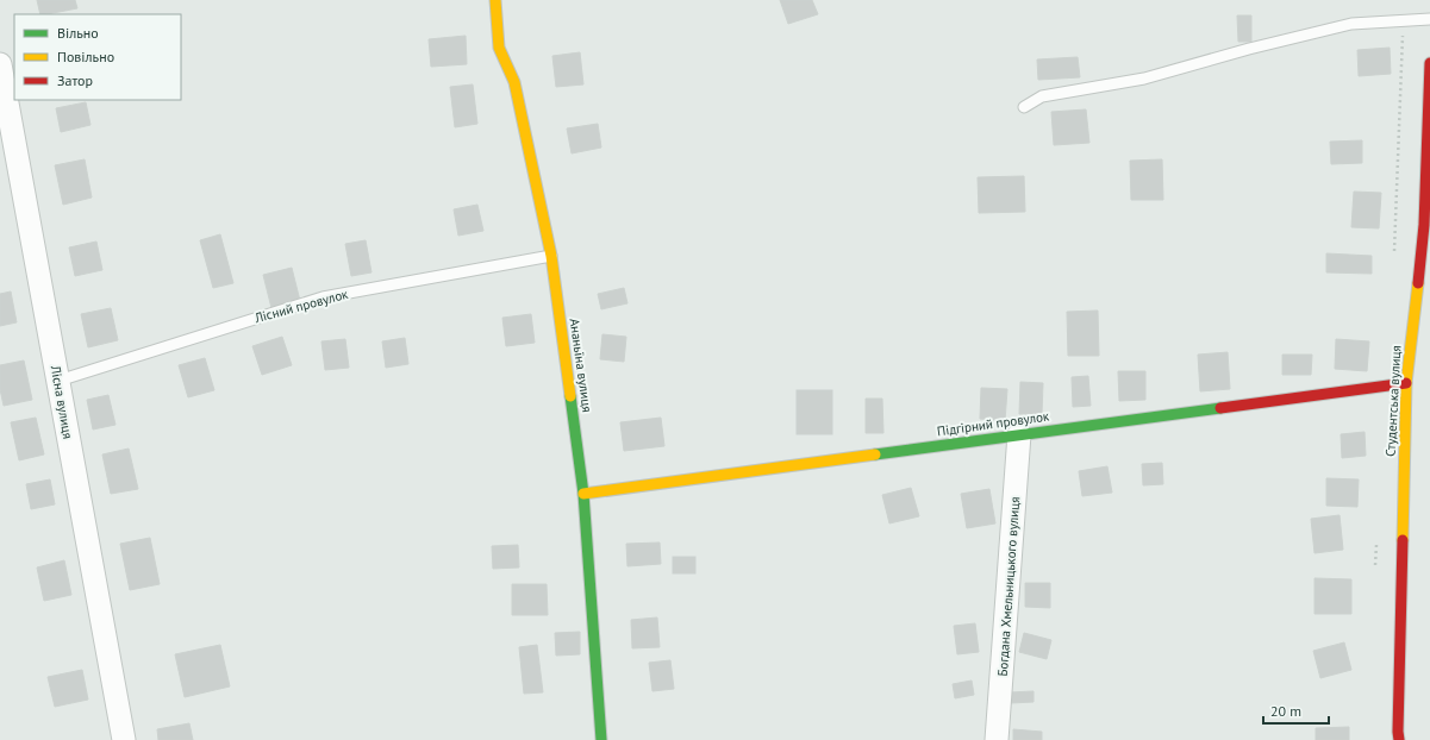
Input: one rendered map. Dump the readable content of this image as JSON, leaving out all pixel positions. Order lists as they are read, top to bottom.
{
  "streets": {
    "street": [
      "Ананьїна вулиця",
      "Студентська вулиця",
      "Лісна вулиця",
      "Підгірний провулок",
      "Богдана Хмельницького вулиця"
    ],
    "lane": ["Лісний провулок"]
  },
  "crossings": [
    ["Лісний провулок", "Ананьїна вулиця"],
    ["Лісний провулок", "Лісна вулиця"],
    ["Ананьїна вулиця", "Підгірний провулок"],
    ["Студентська вулиця", "Підгірний провулок"],
    ["Підгірний провулок", "Богдана Хмельницького вулиця"]
  ],
  "legend": ["Вільно", "Повільно", "Затор"],
  "scale_bar": "20 m"
}
